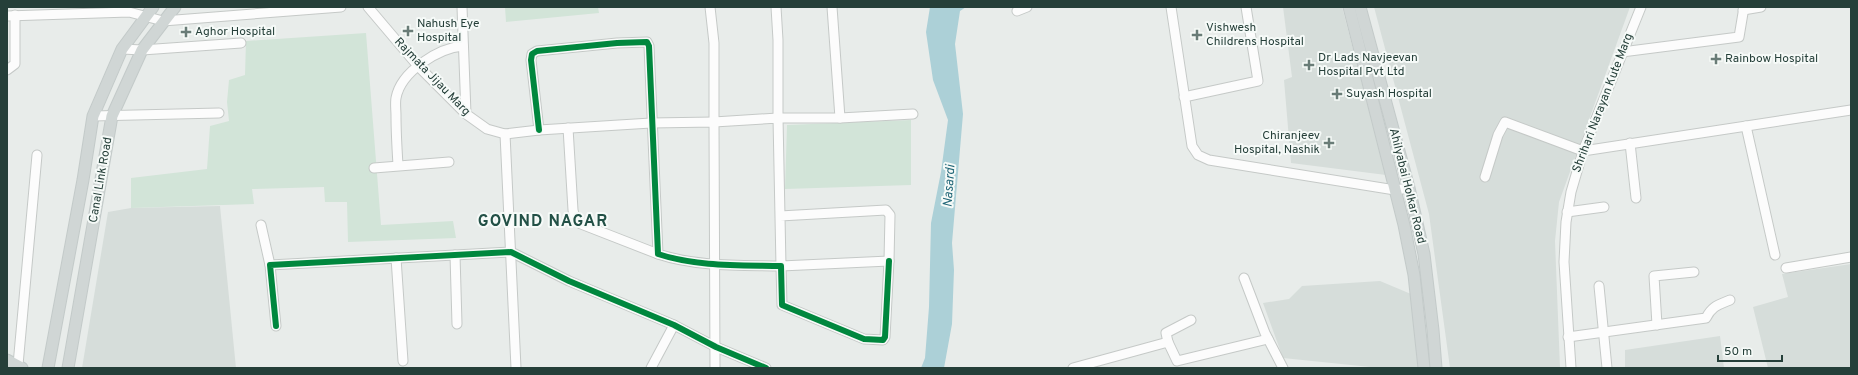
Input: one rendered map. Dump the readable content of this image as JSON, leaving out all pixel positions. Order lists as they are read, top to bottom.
{
  "streets": {
    "main road": ["Canal Link Road", "Ahilyabai Holkar Road"],
    "street": ["Rajmata Jijau Marg", "Shrihari Narayan Kute Marg"]
  },
  "districts": ["GOVIND NAGAR"],
  "water": ["Nasardi"],
  "places": {
    "health": [
      "Nahush Eye Hospital",
      "Aghor Hospital",
      "Vishwesh Childrens Hospital",
      "Rainbow Hospital",
      "Dr Lads Navjeevan Hospital Pvt Ltd",
      "Suyash Hospital",
      "Chiranjeev Hospital, Nashik"
    ]
  },
  "scale_bar": "50 m"
}
